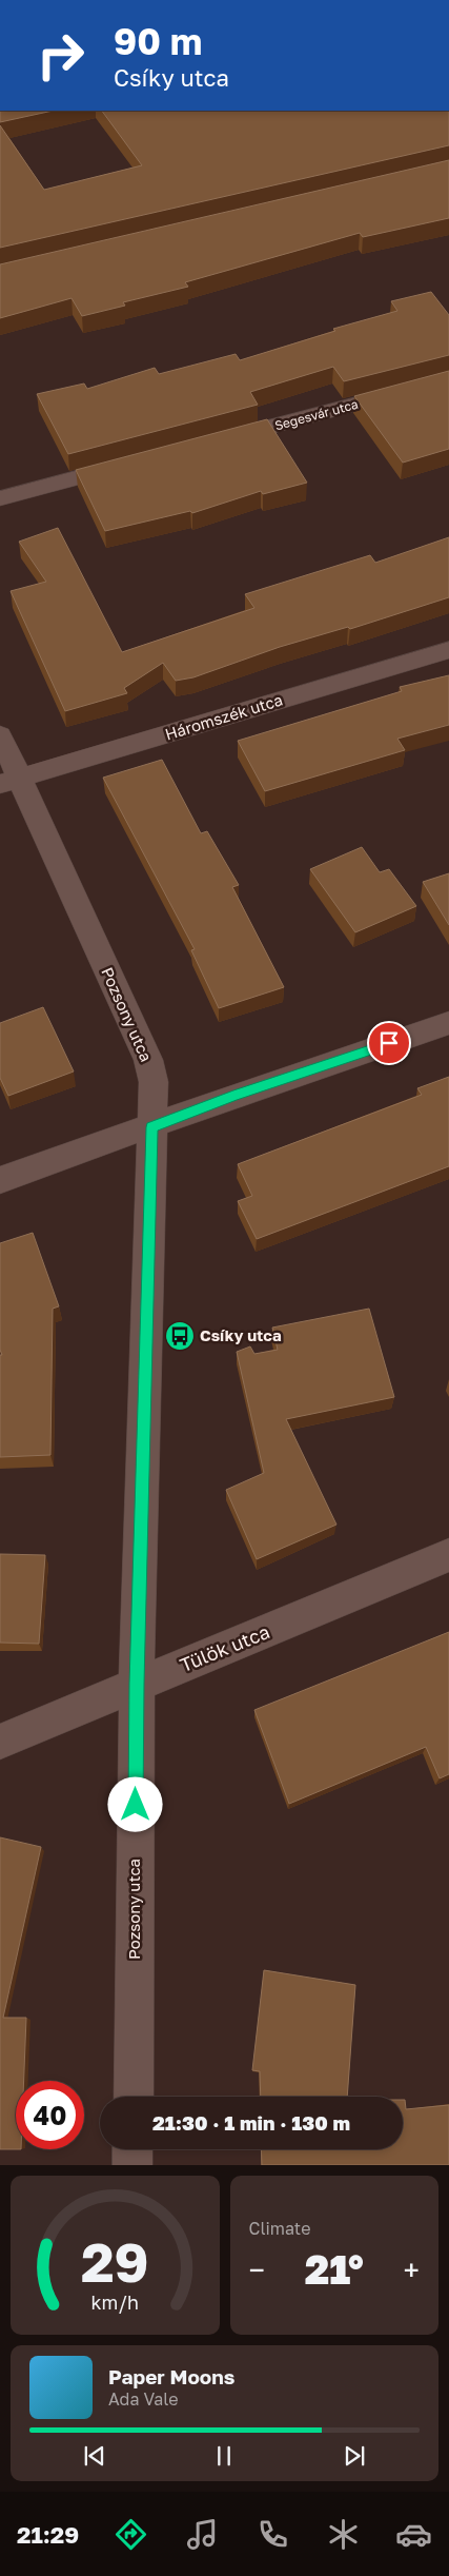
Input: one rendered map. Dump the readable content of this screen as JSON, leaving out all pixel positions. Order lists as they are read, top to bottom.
{
  "streets": {
    "street": [
      "Segesvár utca",
      "Háromszék utca",
      "Pozsony utca",
      "Tülök utca"
    ]
  },
  "crossings": [
    ["Háromszék utca", "Pozsony utca"],
    ["Pozsony utca", "Tülök utca"]
  ],
  "places": {
    "bus stop": ["Csíky utca"]
  },
  "page": {
    "turn": ["90 m", "Csíky utca"],
    "limit": "40",
    "trip": "21:30 · 1 min · 130 m",
    "tile": "Climate",
    "heat": ["−", "21°", "+"],
    "song": ["Paper Moons", "Ada Vale"],
    "tabs": "21:29",
    "gauge": ["29", "km/h"]
  }
}
